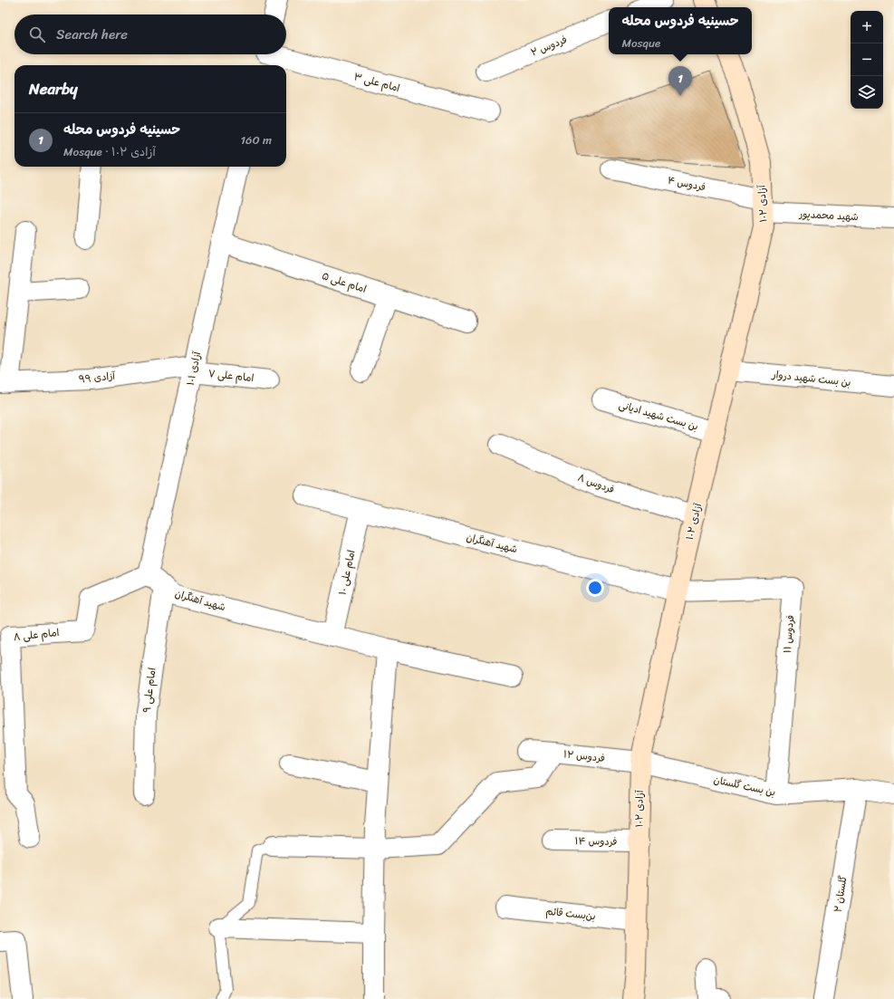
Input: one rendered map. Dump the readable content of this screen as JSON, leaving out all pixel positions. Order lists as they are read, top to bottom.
{
  "streets": {
    "street": [
      "فردوس ۲",
      "امام علی ۳",
      "فردوس ۴",
      "آزادی ۱۰۲",
      "شهید محمدپور",
      "امام علی ۵",
      "آزادی ۱۰۱",
      "امام علی ۷",
      "آزادی ٩٩",
      "بن بست شهید دروار",
      "بن بست شهید ادیانی",
      "فردوس ۸",
      "شهید آهنگران",
      "امام علی ۱۰",
      "فردوس ۱۱",
      "امام علی ۸",
      "امام علی ۹",
      "فردوس ۱۲",
      "بن بست گلستان",
      "فردوس ۱۴",
      "گلستان ۲",
      "بن‌بست قائم"
    ]
  },
  "crossings": [
    ["فردوس ۴", "آزادی ۱۰۲"],
    ["فردوس ۴", "شهید محمدپور"],
    ["آزادی ۱۰۲", "شهید محمدپور"],
    ["آزادی ۱۰۲", "بن بست شهید دروار"],
    ["آزادی ۱۰۲", "بن بست شهید ادیانی"],
    ["آزادی ۱۰۲", "فردوس ۸"],
    ["آزادی ۱۰۲", "شهید آهنگران"],
    ["آزادی ۱۰۲", "فردوس ۱۱"],
    ["آزادی ۱۰۲", "فردوس ۱۲"],
    ["آزادی ۱۰۲", "بن بست گلستان"],
    ["آزادی ۱۰۲", "فردوس ۱۴"],
    ["آزادی ۱۰۲", "بن‌بست قائم"],
    ["امام علی ۵", "آزادی ۱۰۱"],
    ["آزادی ۱۰۱", "امام علی ۷"],
    ["آزادی ۱۰۱", "آزادی ٩٩"],
    ["آزادی ۱۰۱", "شهید آهنگران"],
    ["آزادی ۱۰۱", "امام علی ۸"],
    ["امام علی ۷", "آزادی ٩٩"],
    ["شهید آهنگران", "امام علی ۱۰"],
    ["شهید آهنگران", "فردوس ۱۱"],
    ["شهید آهنگران", "امام علی ۸"],
    ["شهید آهنگران", "امام علی ۹"],
    ["فردوس ۱۱", "بن بست گلستان"],
    ["فردوس ۱۲", "بن بست گلستان"],
    ["بن بست گلستان", "گلستان ۲"]
  ],
  "page": {
    "popup": ["حسینیه فردوس محله", "Mosque"],
    "map_buttons": ["+", "−"],
    "search": "Search here",
    "heading": "Nearby",
    "pins": "1",
    "list": [
      {
        "mark": "1",
        "name": "حسینیه فردوس محله",
        "note": "Mosque · آزادی ۱۰۲",
        "value": "160 m"
      }
    ]
  }
}
